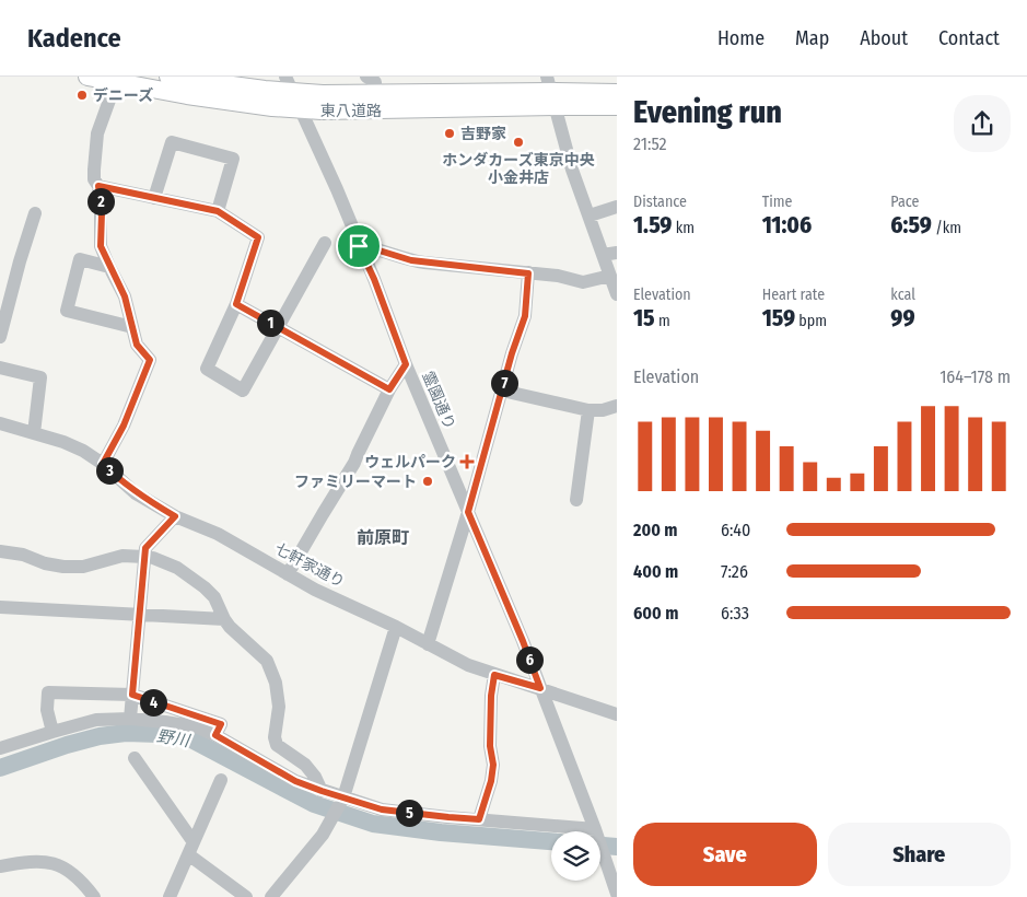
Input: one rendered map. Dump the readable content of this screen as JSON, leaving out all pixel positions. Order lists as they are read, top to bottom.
{
  "streets": {
    "main road": ["東八道路"],
    "street": ["霊園通り", "七軒家通り"]
  },
  "crossings": [
    ["東八道路", "霊園通り"],
    ["霊園通り", "七軒家通り"]
  ],
  "districts": ["前原町"],
  "water": ["野川"],
  "places": {
    "other": [
      "デニーズ",
      "吉野家",
      "ホンダカーズ東京中央 小金井店",
      "ファミリーマート"
    ],
    "health": ["ウェルパーク"]
  },
  "page": {
    "header": "Kadence",
    "nav": [
      "Home",
      "Map",
      "About",
      "Contact"
    ],
    "heading": ["Evening run", "21:52"],
    "stats": [
      ["Distance", "1.59 km"],
      ["Time", "11:06"],
      ["Pace", "6:59 /km"],
      ["Elevation", "15 m"],
      ["Heart rate", "159 bpm"],
      ["kcal", "99"]
    ],
    "pins": [
      "2",
      "1",
      "7",
      "3",
      "6",
      "4",
      "5"
    ],
    "chart": ["Elevation", "164–178 m"],
    "list": [
      {
        "name": "200 m",
        "note": "6:40"
      },
      {
        "name": "400 m",
        "note": "7:26"
      },
      {
        "name": "600 m",
        "note": "6:33"
      }
    ],
    "buttons": ["Save", "Share"]
  }
}
